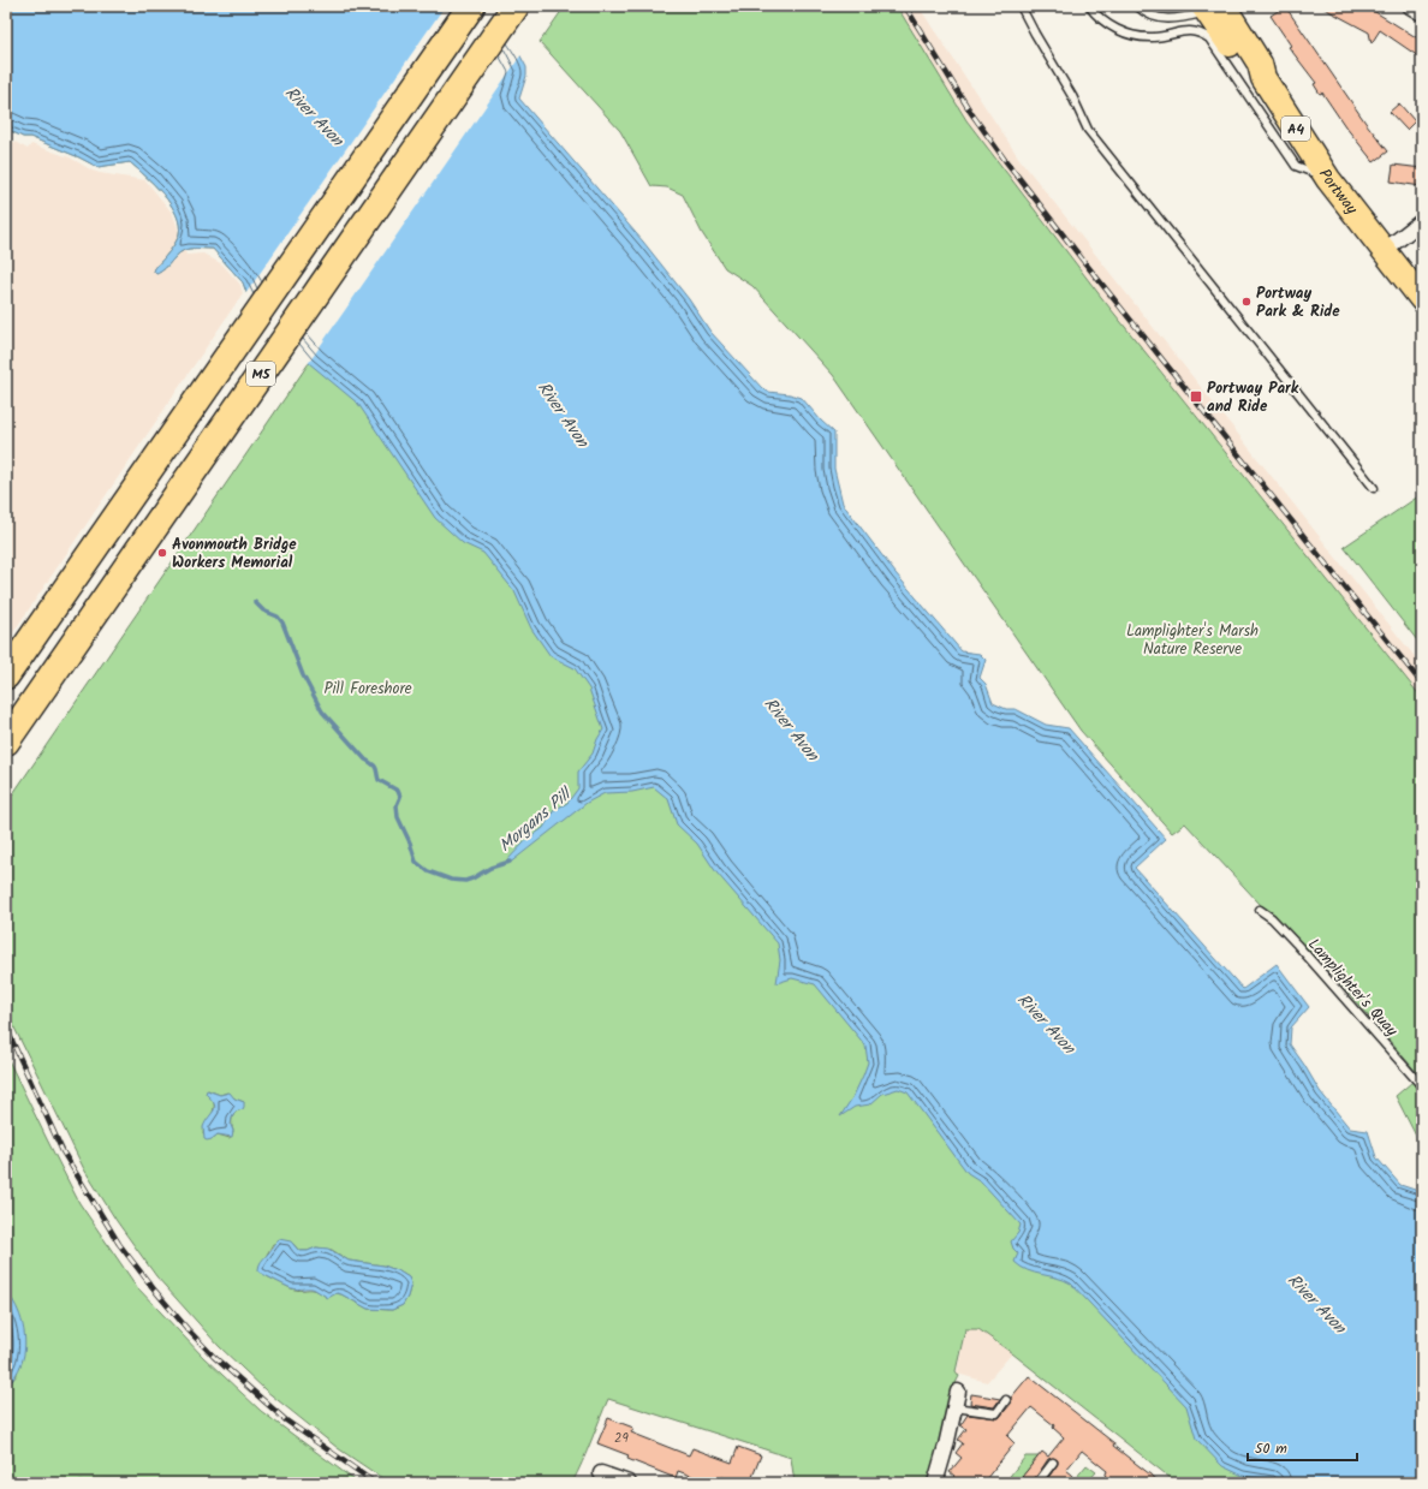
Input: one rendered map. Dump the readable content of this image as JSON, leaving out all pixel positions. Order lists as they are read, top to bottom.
{
  "streets": {
    "highway": ["A4", "Portway", "M5"],
    "lane": ["Lamplighter's Quay"]
  },
  "water": ["River Avon", "Morgans Pill"],
  "parks": ["Lamplighter's Marsh Nature Reserve", "Pill Foreshore"],
  "places": {
    "other": ["Portway Park & Ride", "Avonmouth Bridge Workers Memorial"],
    "transit": ["Portway Park and Ride"]
  },
  "house_numbers": ["29"],
  "scale_bar": "50 m"
}
